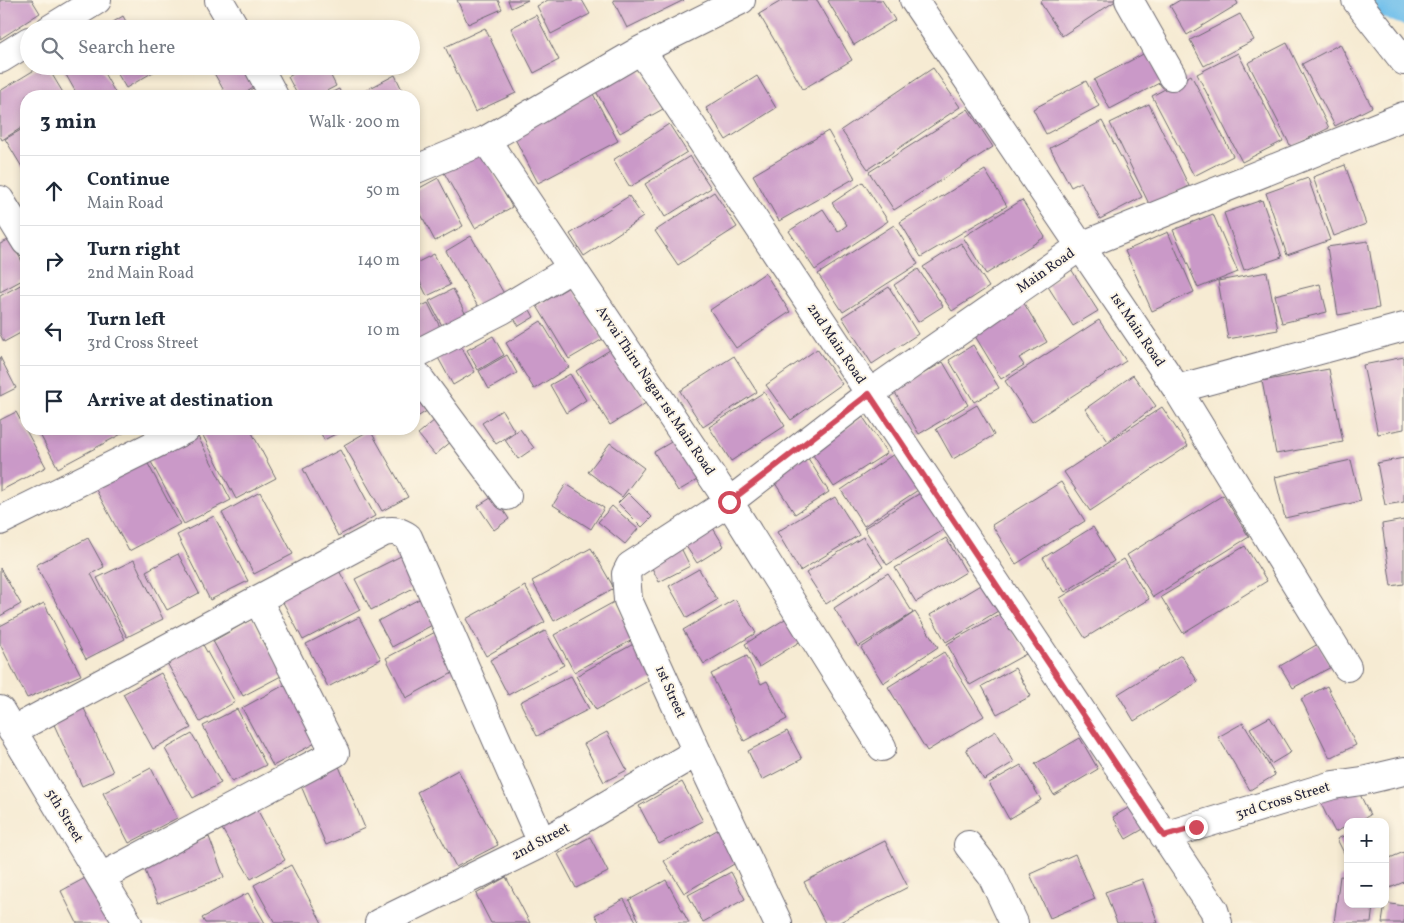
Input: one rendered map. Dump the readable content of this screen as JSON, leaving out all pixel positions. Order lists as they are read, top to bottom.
{
  "streets": {
    "street": [
      "Main Road",
      "1st Main Road",
      "2nd Main Road",
      "Avvai Thiru Nagar 1st Main Road",
      "1st Street",
      "3rd Cross Street",
      "5th Street",
      "2nd Street"
    ]
  },
  "crossings": [
    ["Main Road", "1st Main Road"],
    ["Main Road", "2nd Main Road"],
    ["Main Road", "Avvai Thiru Nagar 1st Main Road"],
    ["Main Road", "1st Street"],
    ["2nd Main Road", "3rd Cross Street"],
    ["Avvai Thiru Nagar 1st Main Road", "1st Street"],
    ["1st Street", "2nd Street"]
  ],
  "page": {
    "search": "Search here",
    "heading": ["3 min", "Walk · 200 m"],
    "list": [
      ["Continue", "Main Road", "50 m"],
      ["Turn right", "2nd Main Road", "140 m"],
      ["Turn left", "3rd Cross Street", "10 m"],
      "Arrive at destination"
    ],
    "map_buttons": ["+", "−"]
  }
}
